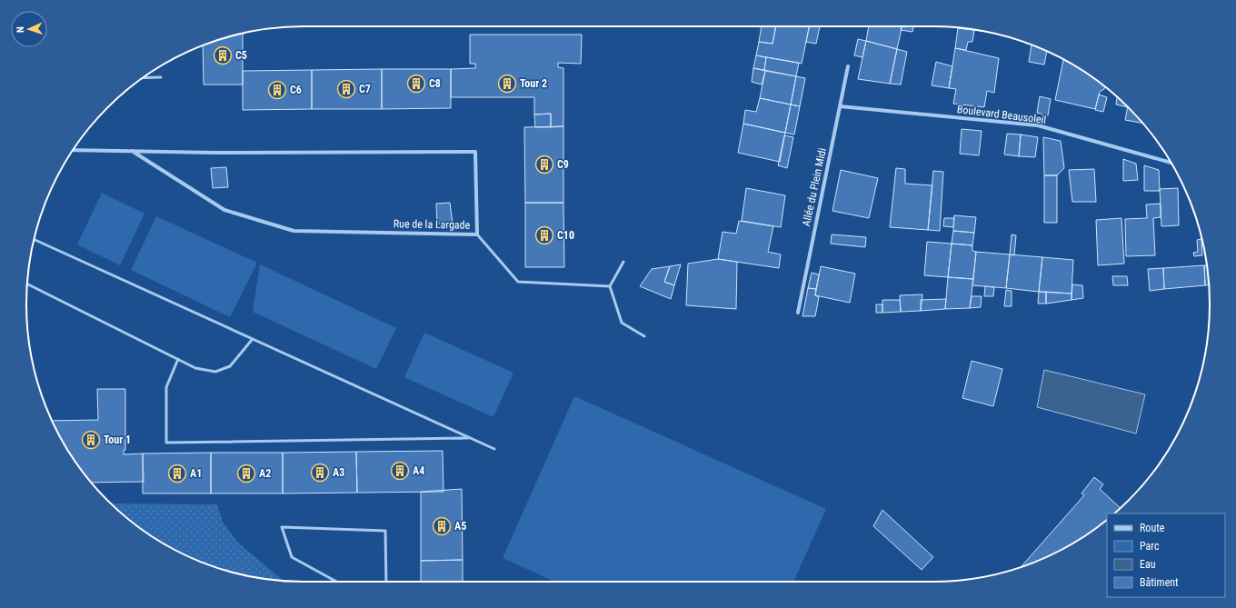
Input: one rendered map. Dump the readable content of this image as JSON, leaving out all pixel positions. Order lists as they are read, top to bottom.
{
  "streets": {
    "street": ["Boulevard Beausoleil", "Allée du Plein Midi", "Rue de la Largade"]
  },
  "crossings": [
    ["Boulevard Beausoleil", "Allée du Plein Midi"]
  ],
  "places": {
    "building": [
      "C5",
      "C8",
      "Tour 2",
      "C7",
      "C6",
      "C9",
      "C10",
      "Tour 1",
      "A4",
      "A3",
      "A1",
      "A2",
      "A5"
    ]
  },
  "legend": [
    "Route",
    "Parc",
    "Eau",
    "Bâtiment"
  ],
  "north": "left"
}
